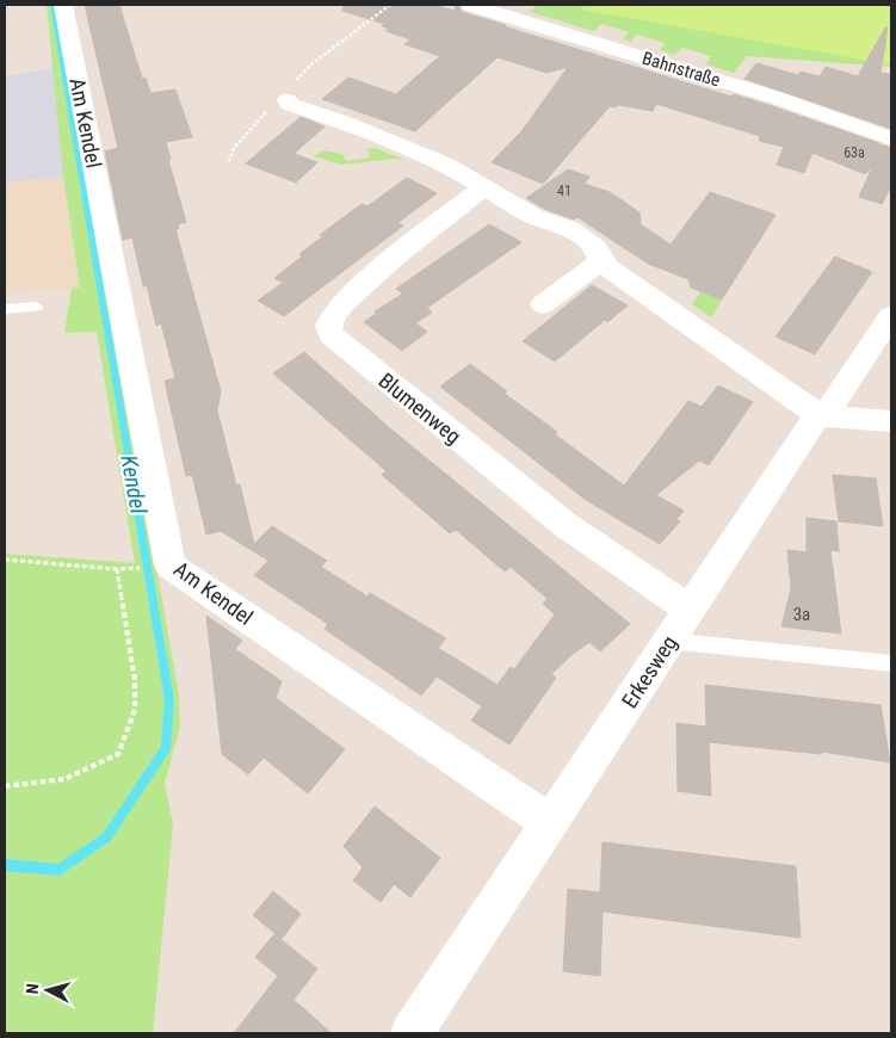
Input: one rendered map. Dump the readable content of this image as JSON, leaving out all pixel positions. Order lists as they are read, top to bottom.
{
  "streets": {
    "street": [
      "Bahnstraße",
      "Am Kendel",
      "Blumenweg",
      "Erkesweg"
    ]
  },
  "crossings": [
    ["Am Kendel", "Erkesweg"],
    ["Blumenweg", "Erkesweg"]
  ],
  "water": ["Kendel"],
  "house_numbers": ["63a", "41", "3a"],
  "north": "left"
}
